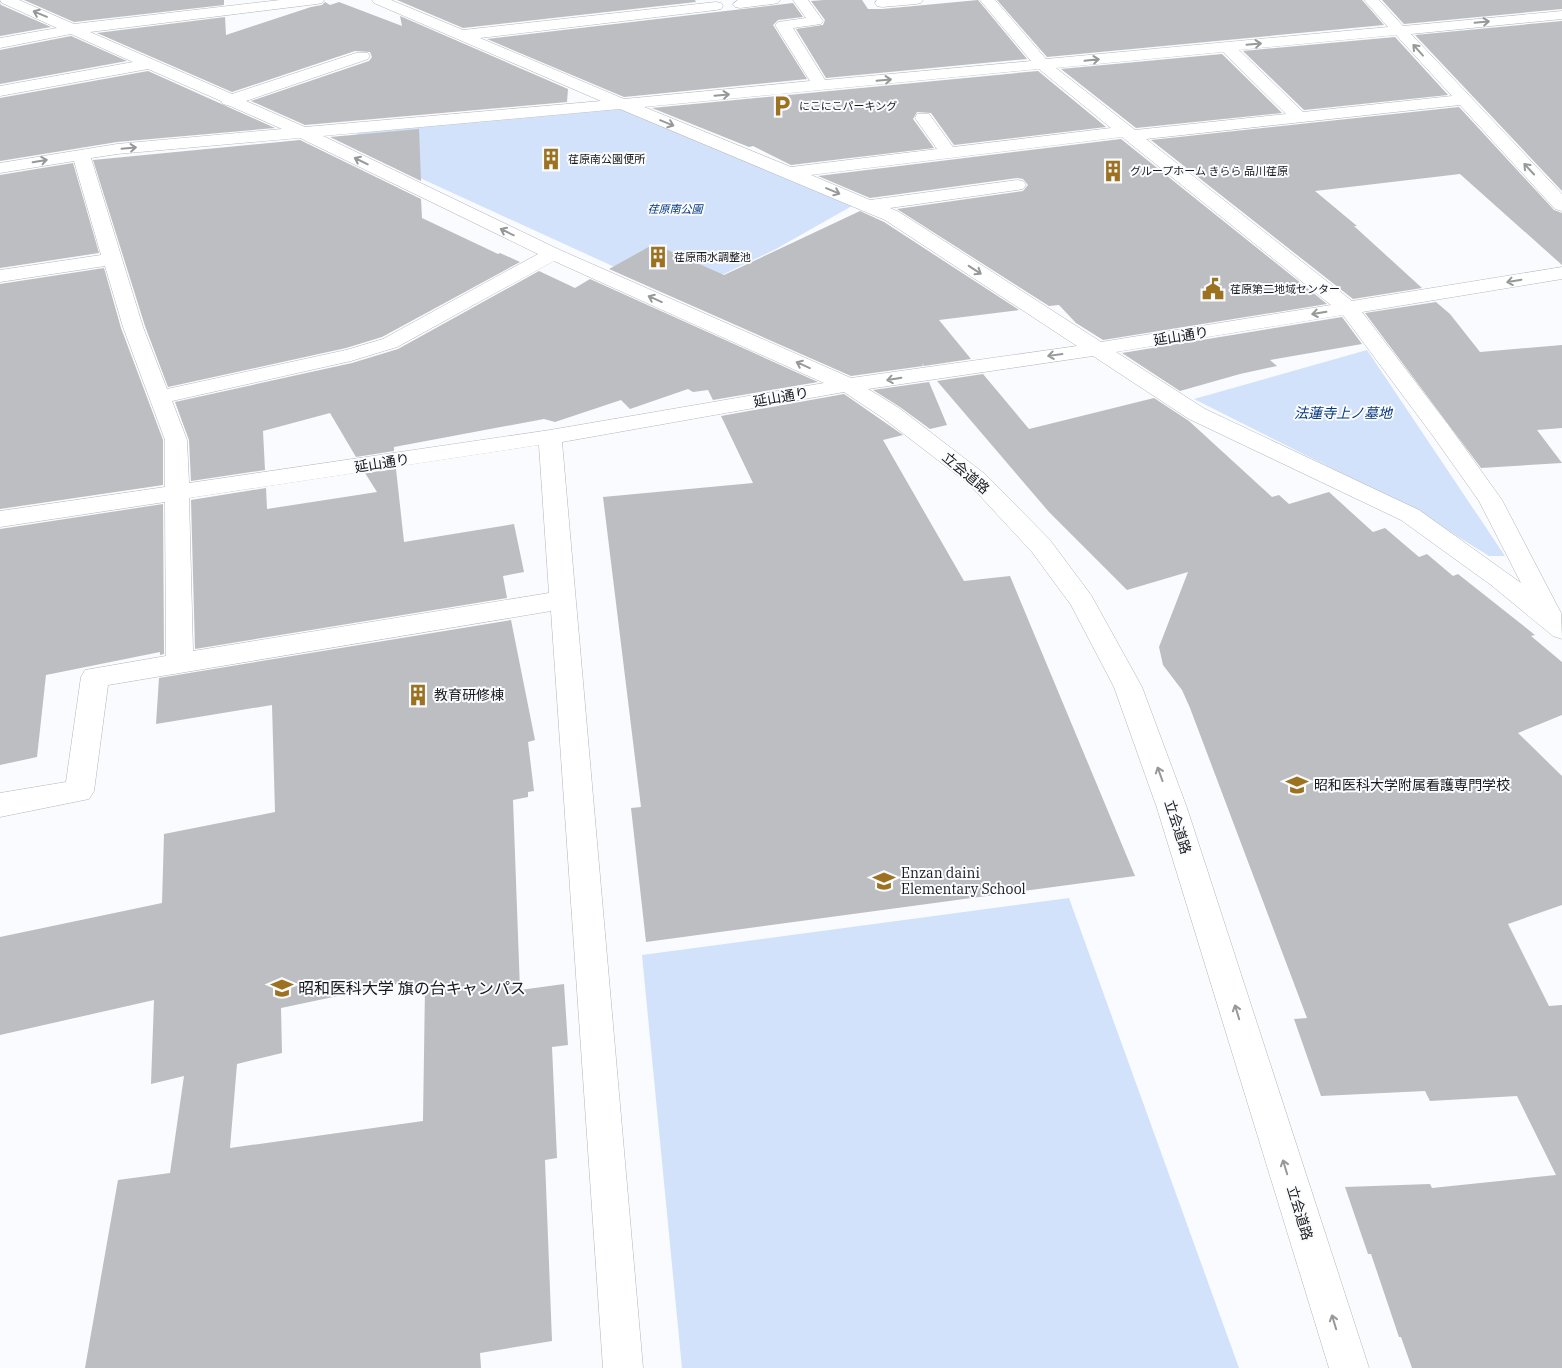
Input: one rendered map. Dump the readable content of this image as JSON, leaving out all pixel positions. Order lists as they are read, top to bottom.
{
  "streets": {
    "street": ["延山通り", "立会道路"]
  },
  "crossings": [
    ["延山通り", "立会道路"]
  ],
  "parks": ["荏原南公園", "法蓮寺上ノ墓地"],
  "places": {
    "parking": ["にこにこパーキング"],
    "building": [
      "荏原南公園便所",
      "グループホーム きらら 品川荏原",
      "荏原雨水調整池",
      "教育研修棟"
    ],
    "public building": ["荏原第二地域センター"],
    "school or university": ["昭和医科大学附属看護専門学校", "Enzan daini Elementary School", "昭和医科大学 旗の台キャンパス"]
  }
}
